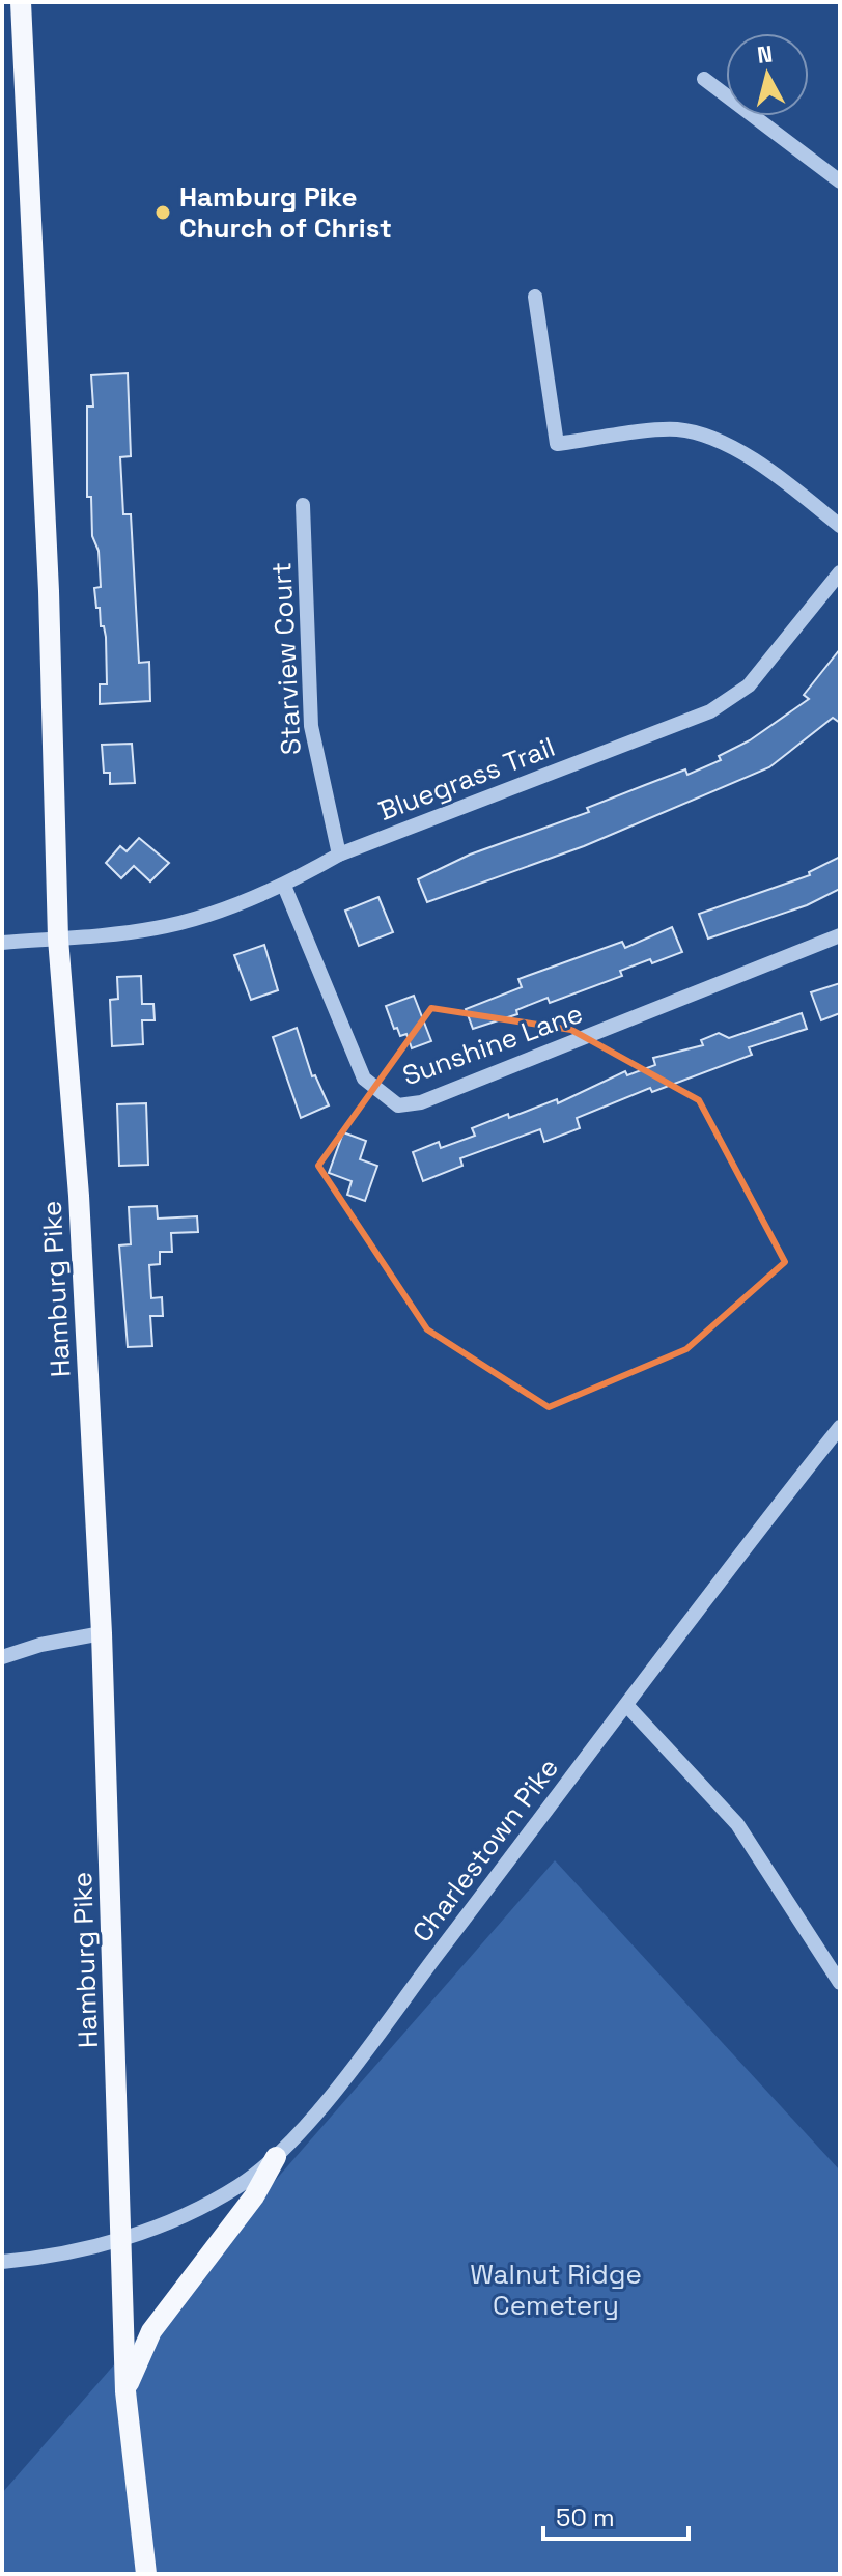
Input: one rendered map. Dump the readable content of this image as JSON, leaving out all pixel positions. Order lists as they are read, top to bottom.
{
  "streets": {
    "main road": ["Hamburg Pike"],
    "street": [
      "Starview Court",
      "Bluegrass Trail",
      "Sunshine Lane",
      "Charlestown Pike"
    ]
  },
  "crossings": [
    ["Starview Court", "Bluegrass Trail"],
    ["Bluegrass Trail", "Sunshine Lane"],
    ["Bluegrass Trail", "Hamburg Pike"],
    ["Hamburg Pike", "Charlestown Pike"]
  ],
  "parks": ["Walnut Ridge Cemetery"],
  "places": ["Hamburg Pike Church of Christ"],
  "scale_bar": "50 m",
  "north": "top"
}
